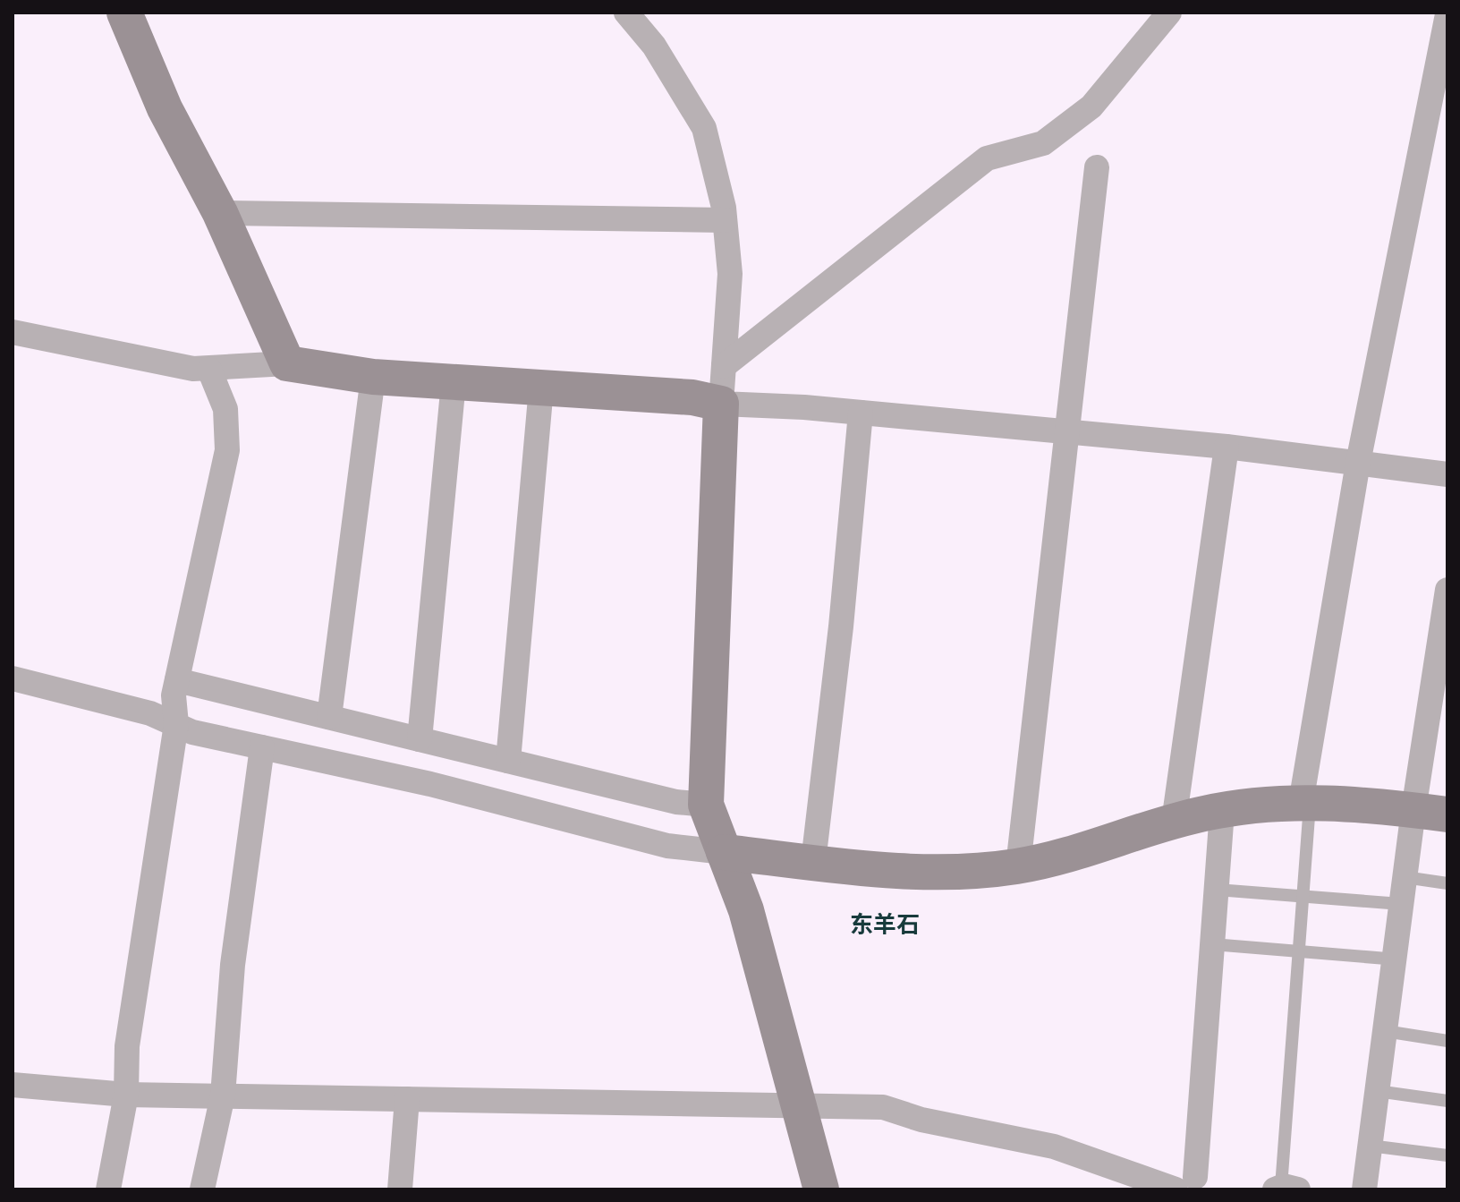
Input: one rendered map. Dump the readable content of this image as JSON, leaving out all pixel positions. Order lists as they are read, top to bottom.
{
  "districts": ["东羊石"]
}
